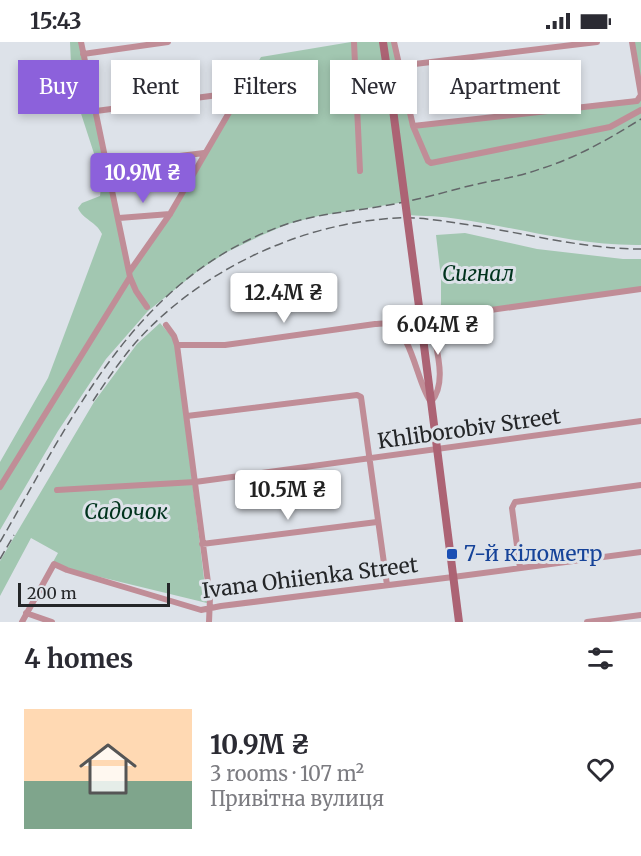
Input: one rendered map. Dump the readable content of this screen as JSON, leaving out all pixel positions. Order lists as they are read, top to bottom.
{
  "streets": {
    "street": ["Khliborobiv Street", "Ivana Ohiienka Street"]
  },
  "parks": ["Сигнал", "Садочок"],
  "places": {
    "transit": ["7-й кілометр"]
  },
  "scale_bar": "200 m",
  "page": {
    "status": "15:43",
    "chip": [
      "Buy",
      "Rent",
      "Filters",
      "New",
      "Apartment"
    ],
    "price": [
      "10.9M ₴",
      "12.4M ₴",
      "6.04M ₴",
      "10.5M ₴"
    ],
    "scale": "200 m",
    "heading": "4 homes",
    "list": [
      {
        "name": "10.9M ₴",
        "note": "3 rooms · 107 m² · Привітна вулиця"
      }
    ]
  }
}
